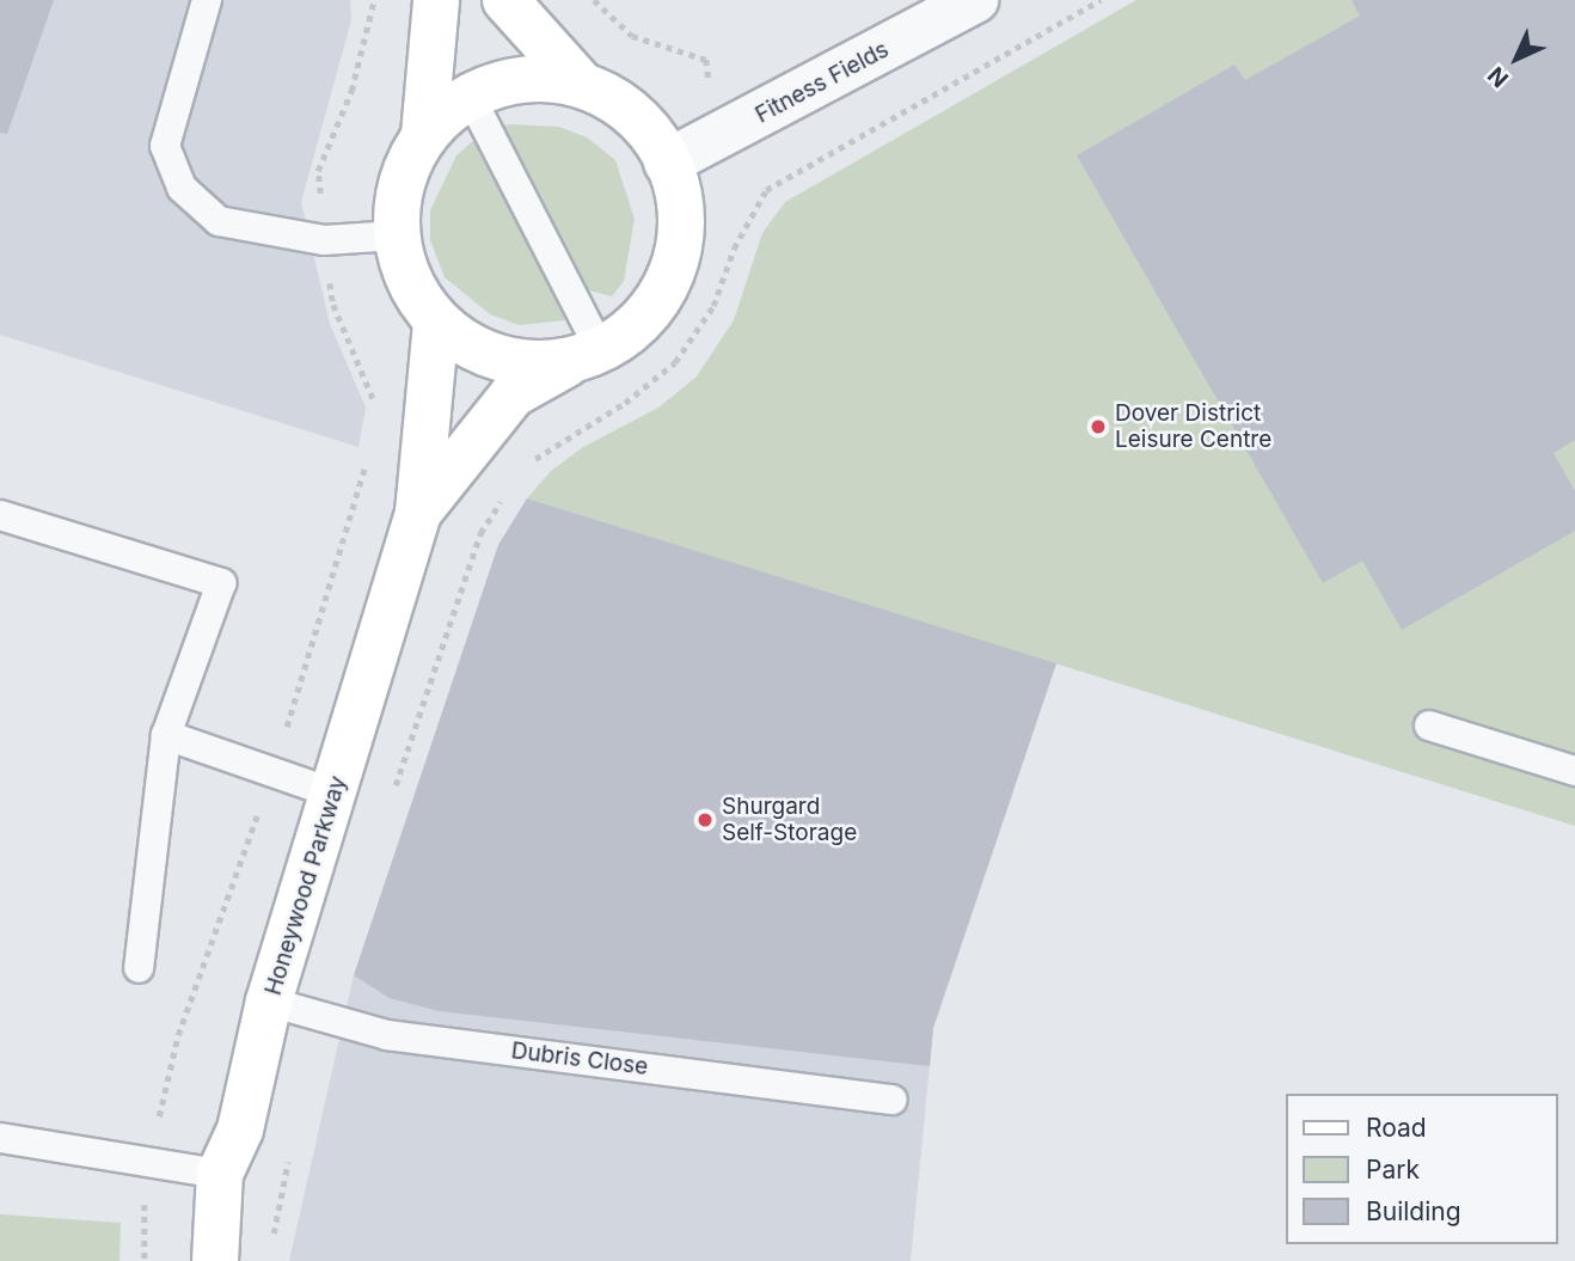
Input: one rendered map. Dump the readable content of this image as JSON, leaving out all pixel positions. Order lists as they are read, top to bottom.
{
  "streets": {
    "street": ["Fitness Fields", "Honeywood Parkway"],
    "lane": ["Dubris Close"]
  },
  "crossings": [
    ["Fitness Fields", "Honeywood Parkway"],
    ["Honeywood Parkway", "Dubris Close"]
  ],
  "places": ["Dover District Leisure Centre", "Shurgard Self-Storage"],
  "legend": ["Road", "Park", "Building"],
  "north": "bottom left"
}
